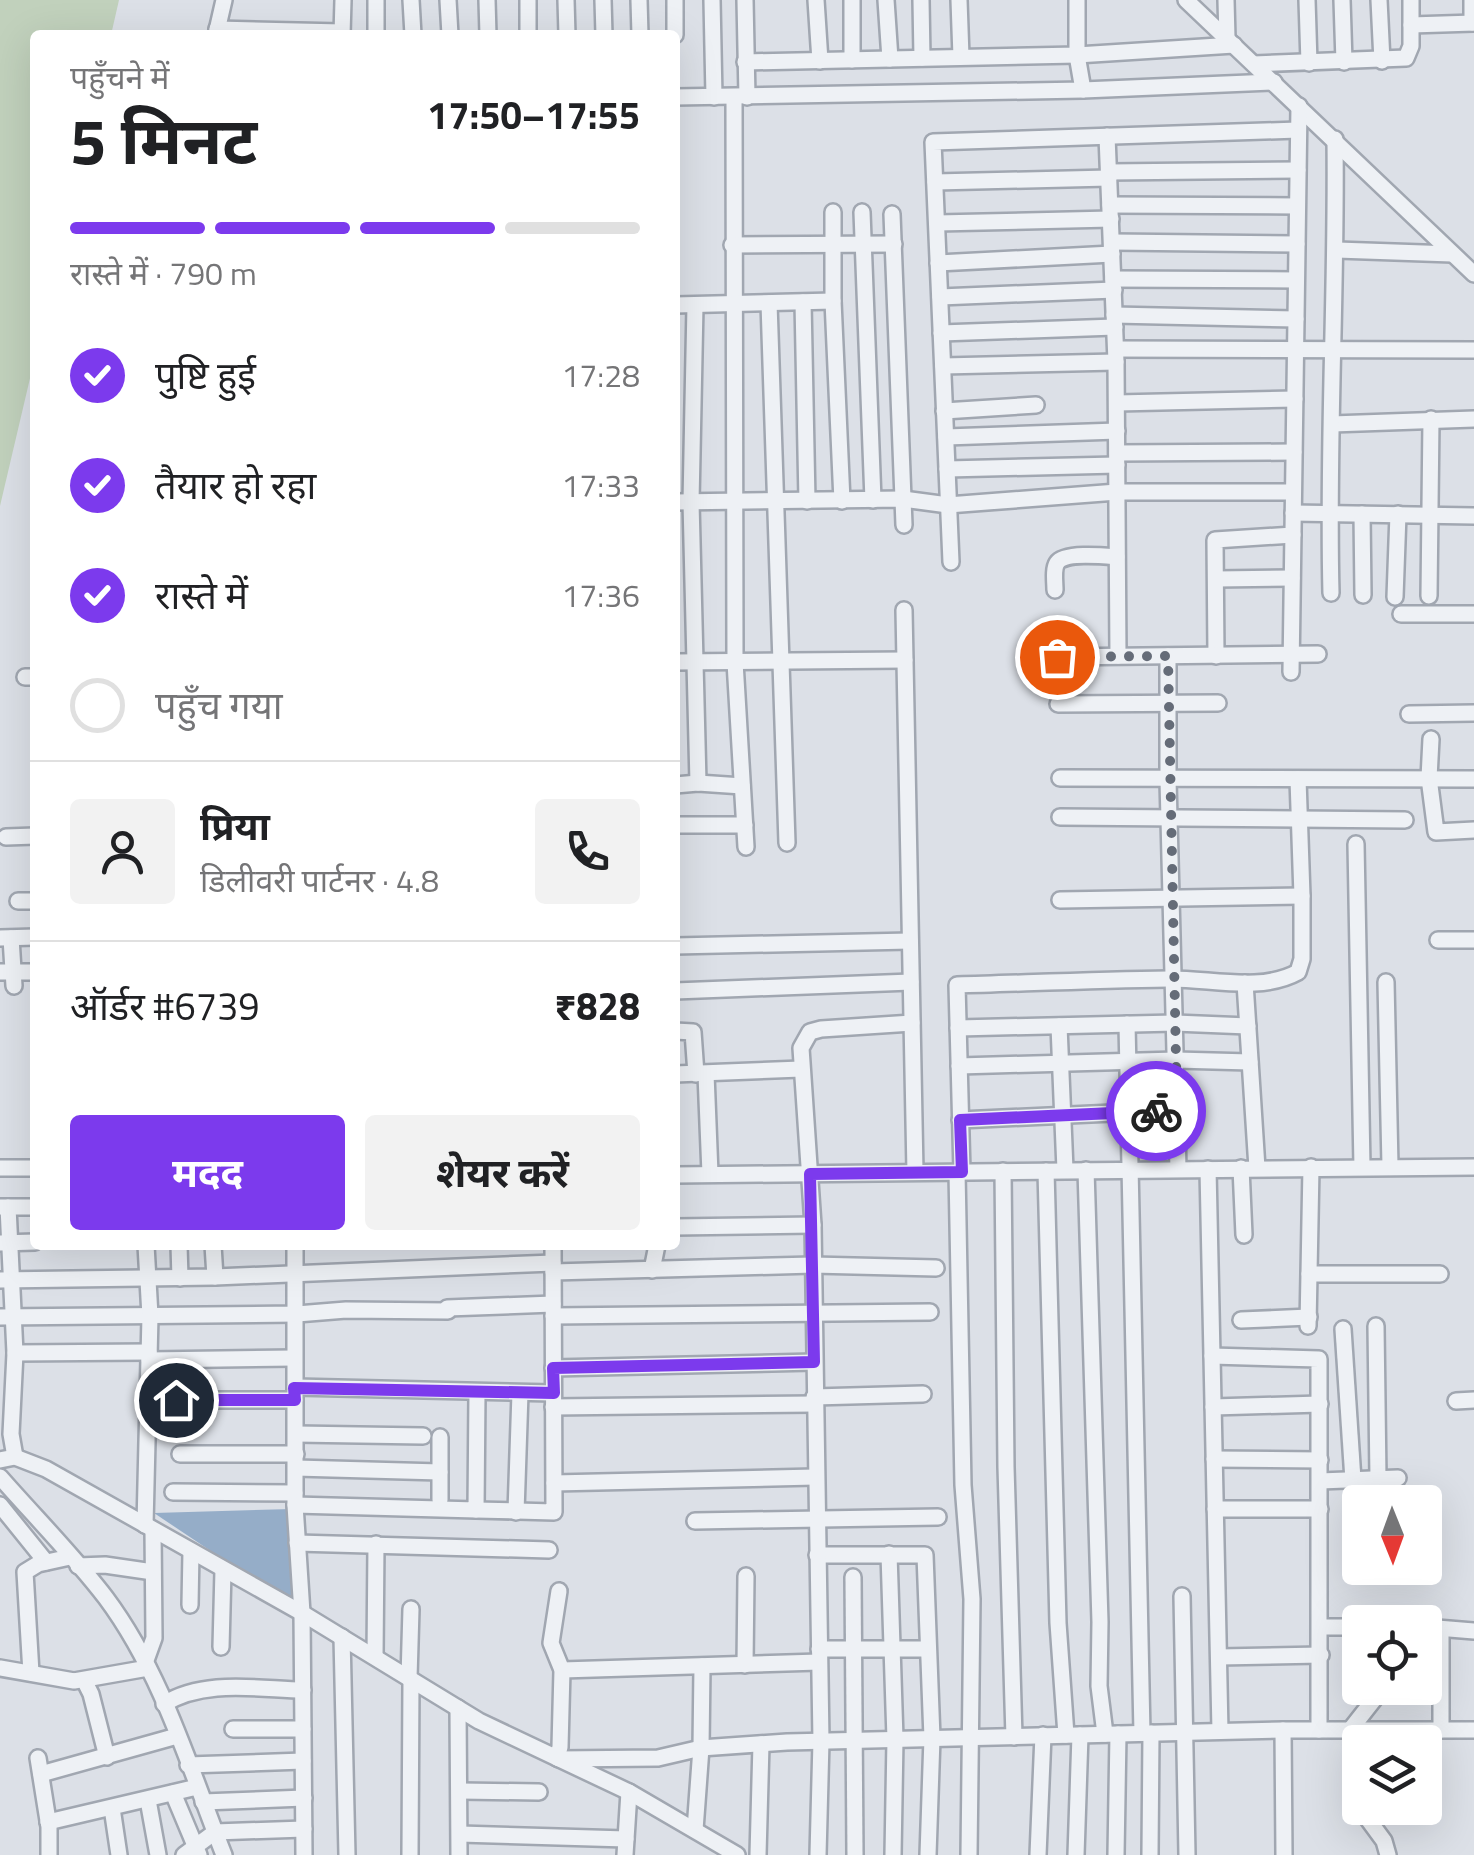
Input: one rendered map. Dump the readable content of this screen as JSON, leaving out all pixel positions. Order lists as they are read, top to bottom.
{
  "north": "bottom",
  "page": {
    "heading": ["5 मिनट", "पहुँचने में", "17:50–17:55"],
    "panel": [
      "प्रिया",
      "डिलीवरी पार्टनर · 4.8",
      "ऑर्डर #6739",
      "₹828"
    ],
    "bar": "रास्ते में · 790 m",
    "list": [
      ["पुष्टि हुई", "17:28"],
      ["तैयार हो रहा", "17:33"],
      ["रास्ते में", "17:36"],
      "पहुँच गया"
    ],
    "buttons": ["मदद", "शेयर करें"]
  }
}
